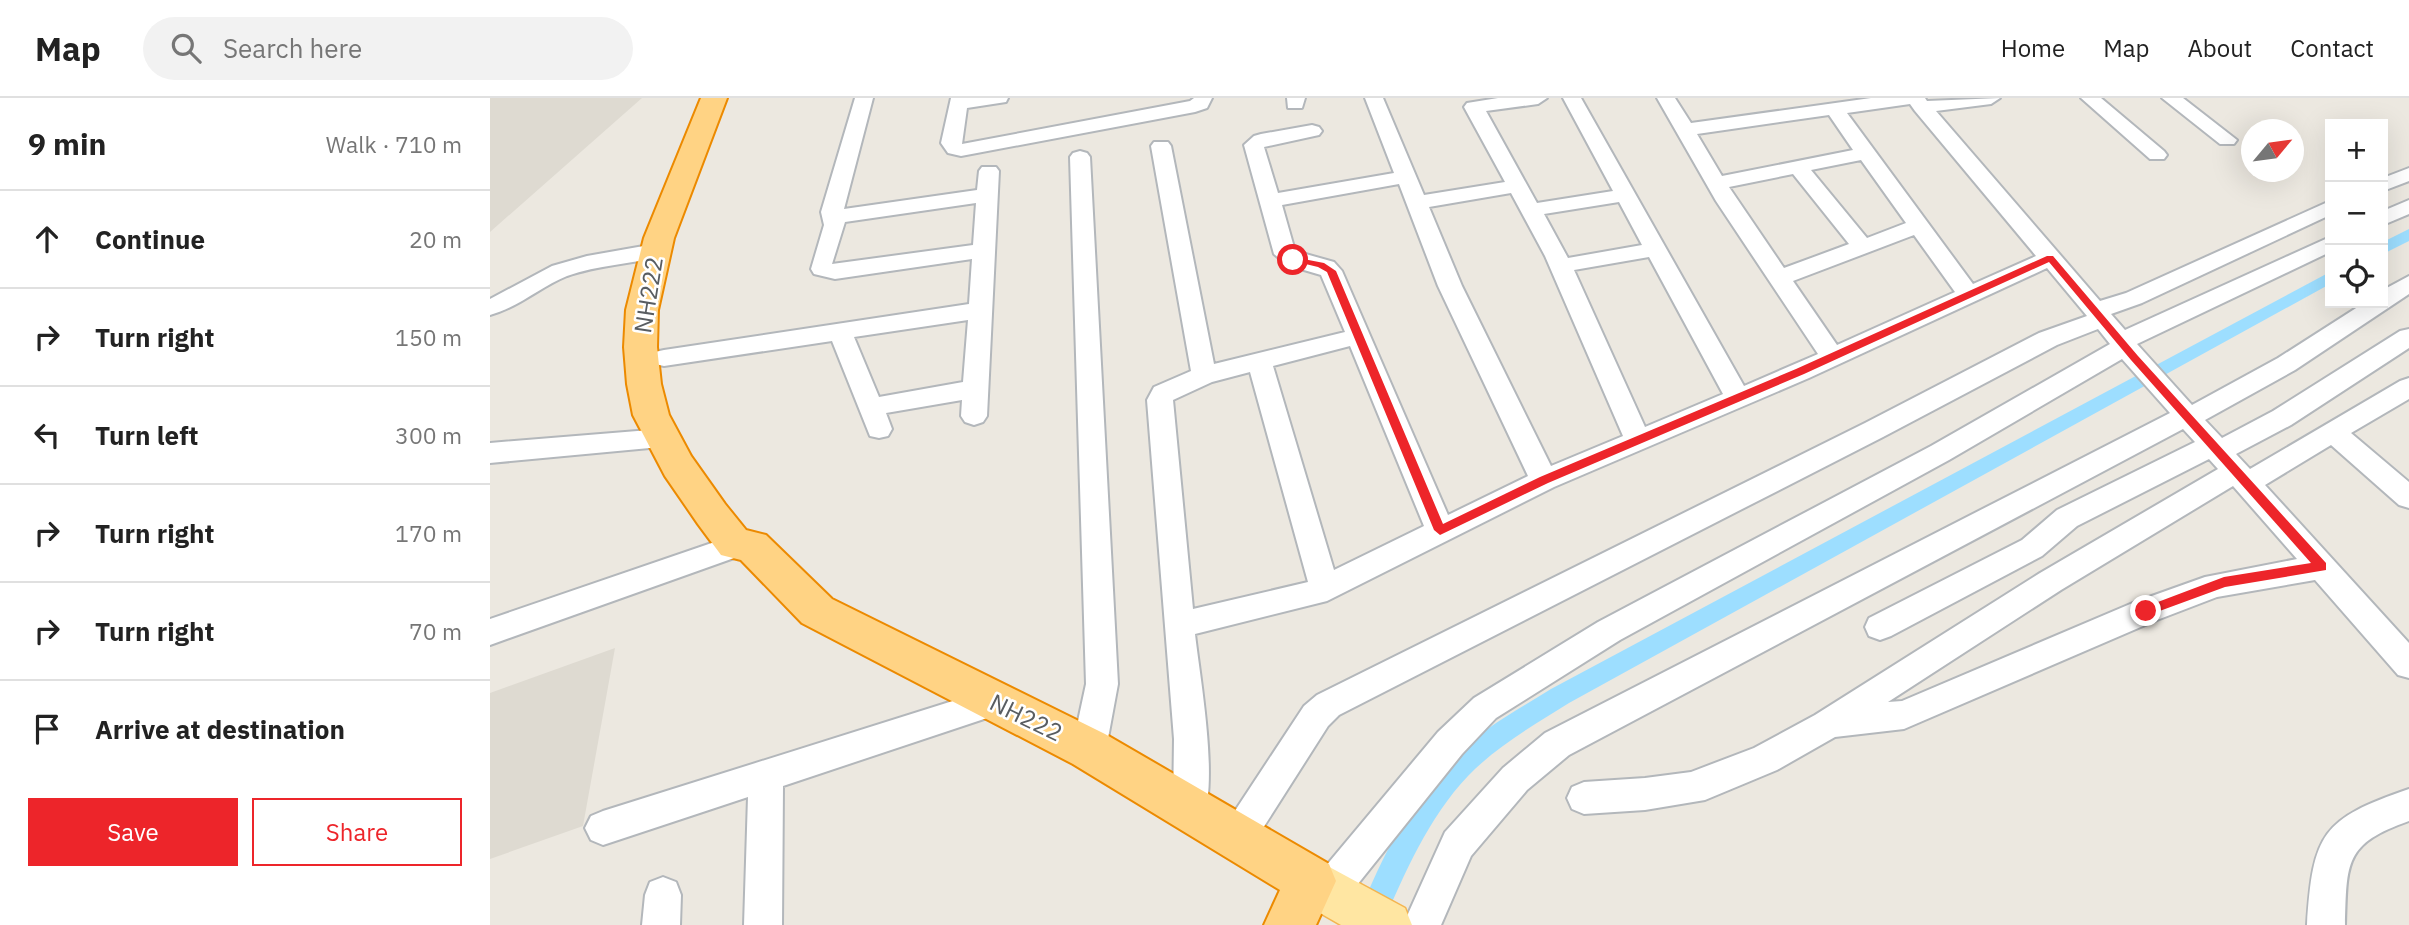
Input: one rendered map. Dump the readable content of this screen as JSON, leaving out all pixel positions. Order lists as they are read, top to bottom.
{
  "streets": {
    "highway": ["NH222"]
  },
  "north": "top right",
  "page": {
    "header": "Map",
    "search": "Search here",
    "nav": [
      "Home",
      "Map",
      "About",
      "Contact"
    ],
    "heading": ["9 min", "Walk · 710 m"],
    "map_buttons": ["+", "−"],
    "list": [
      ["Continue", "20 m"],
      ["Turn right", "150 m"],
      ["Turn left", "300 m"],
      ["Turn right", "170 m"],
      ["Turn right", "70 m"],
      "Arrive at destination"
    ],
    "buttons": ["Save", "Share"]
  }
}
